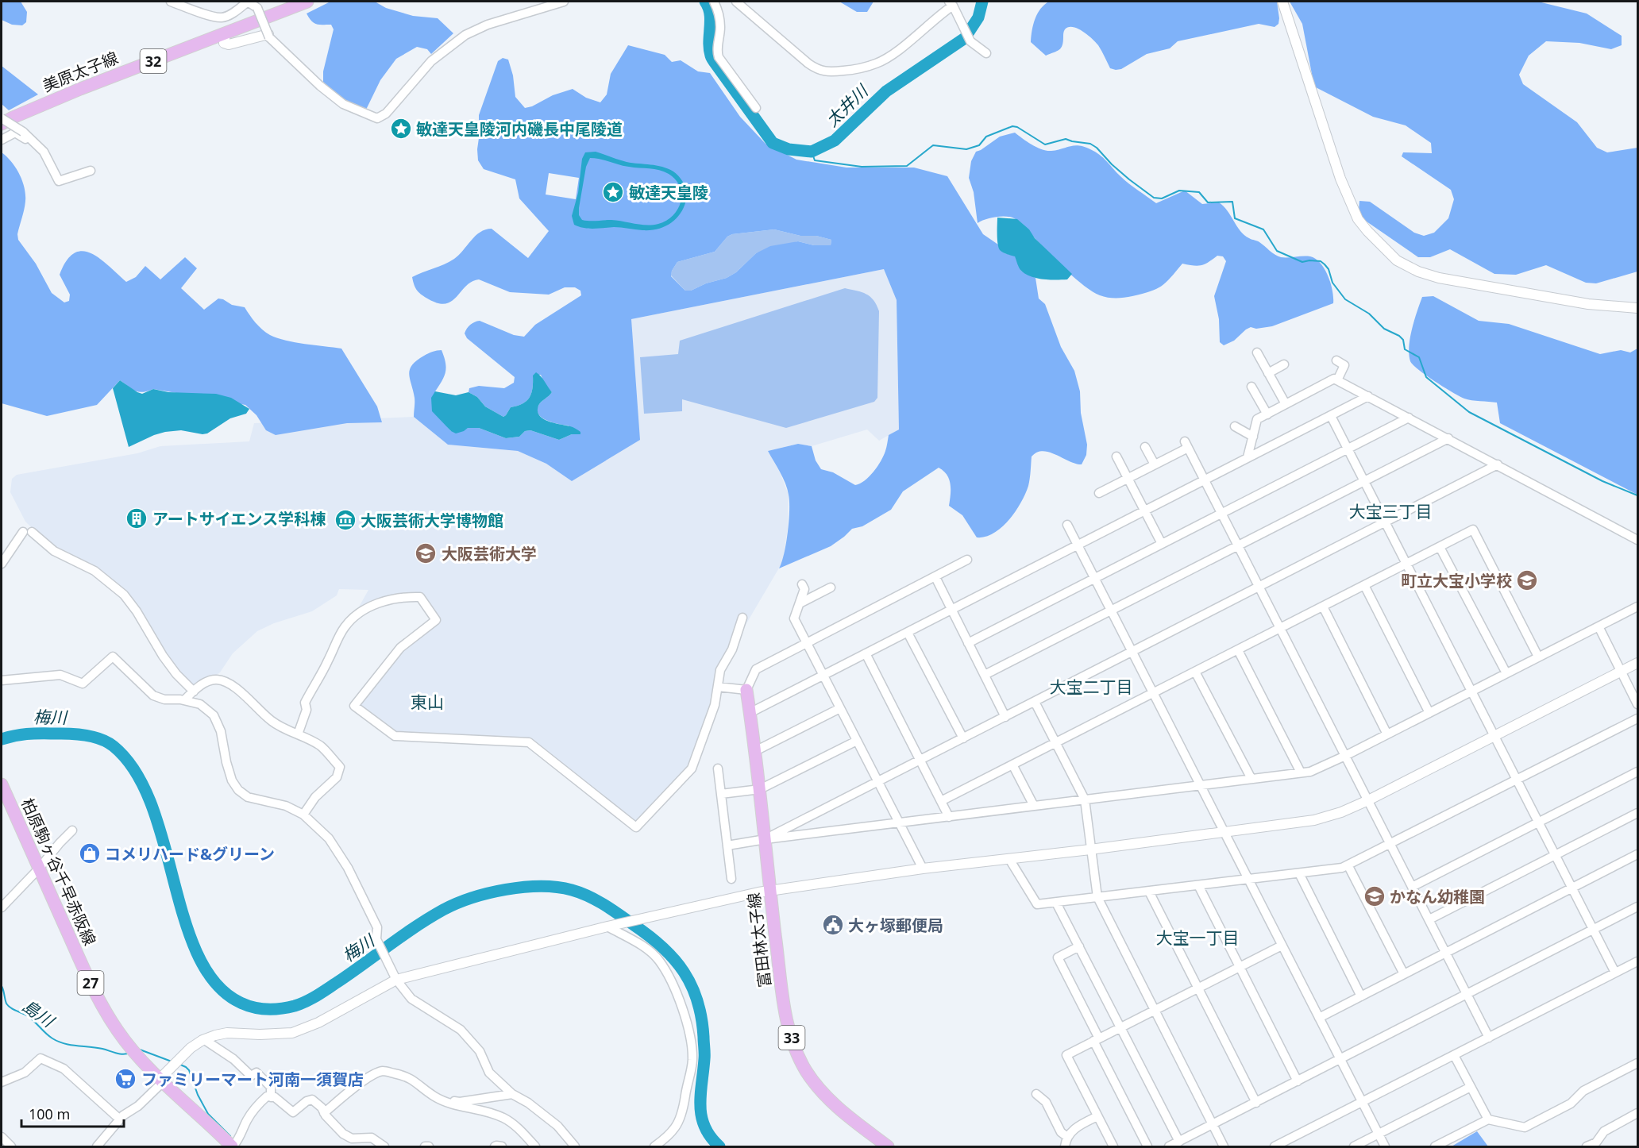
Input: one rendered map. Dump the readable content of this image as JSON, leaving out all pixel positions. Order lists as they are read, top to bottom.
{
  "streets": {
    "main road": [
      "32",
      "美原太子線",
      "柏原駒ヶ谷千早赤阪線",
      "富田林太子線",
      "27",
      "33"
    ]
  },
  "districts": [
    "大宝三丁目",
    "大宝二丁目",
    "東山",
    "大宝一丁目"
  ],
  "water": ["太井川", "梅川", "島川"],
  "places": {
    "place": ["敏達天皇陵河内磯長中尾陵道", "敏達天皇陵"],
    "building": ["アートサイエンス学科棟"],
    "museum": ["大阪芸術大学博物館"],
    "school or university": ["大阪芸術大学", "町立大宝小学校", "かなん幼稚園"],
    "shop": ["コメリハード&グリーン"],
    "public building": ["大ヶ塚郵便局"],
    "supermarket": ["ファミリーマート河南一須賀店"]
  },
  "scale_bar": "100 m"
}
